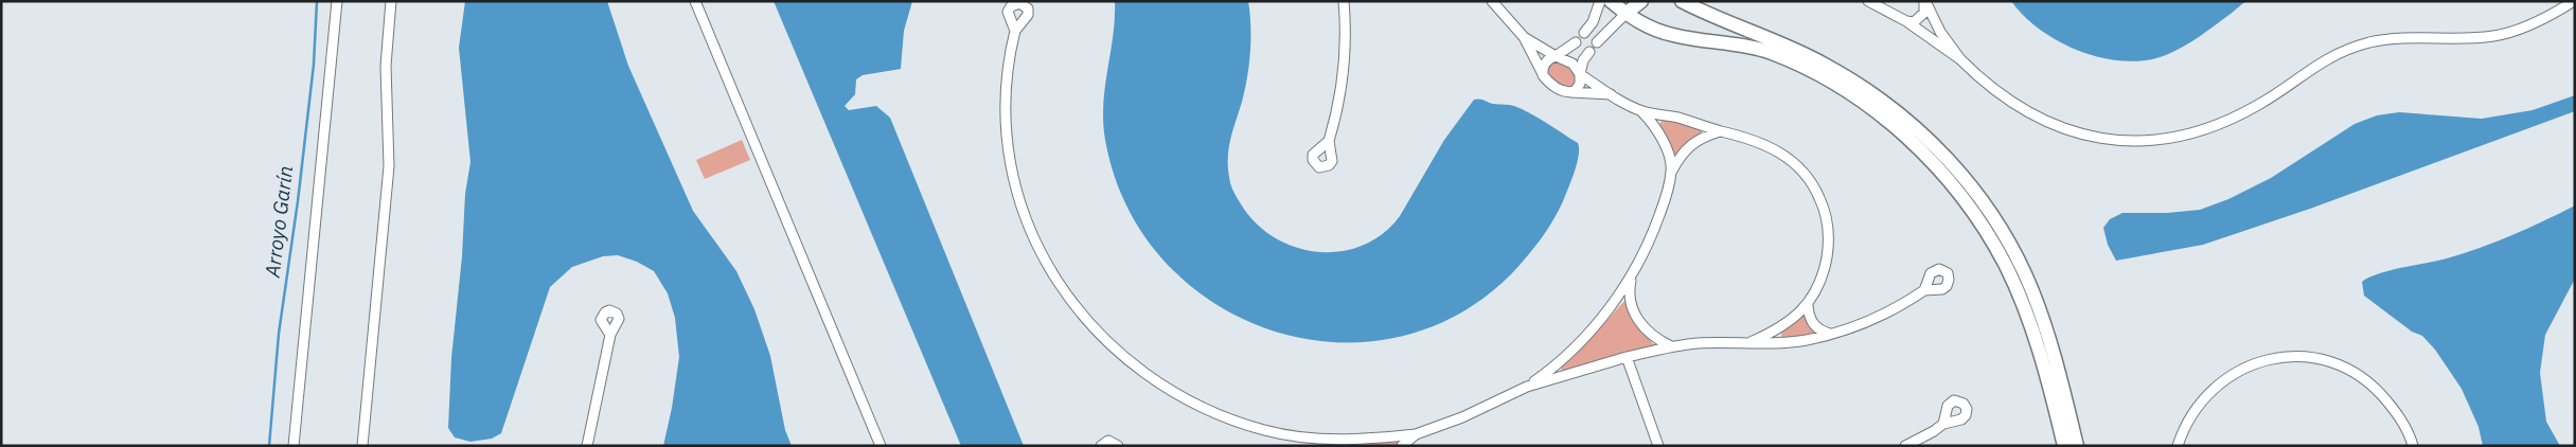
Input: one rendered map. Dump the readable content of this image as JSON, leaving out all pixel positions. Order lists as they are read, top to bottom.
{
  "water": ["Arroyo Garín"]
}
